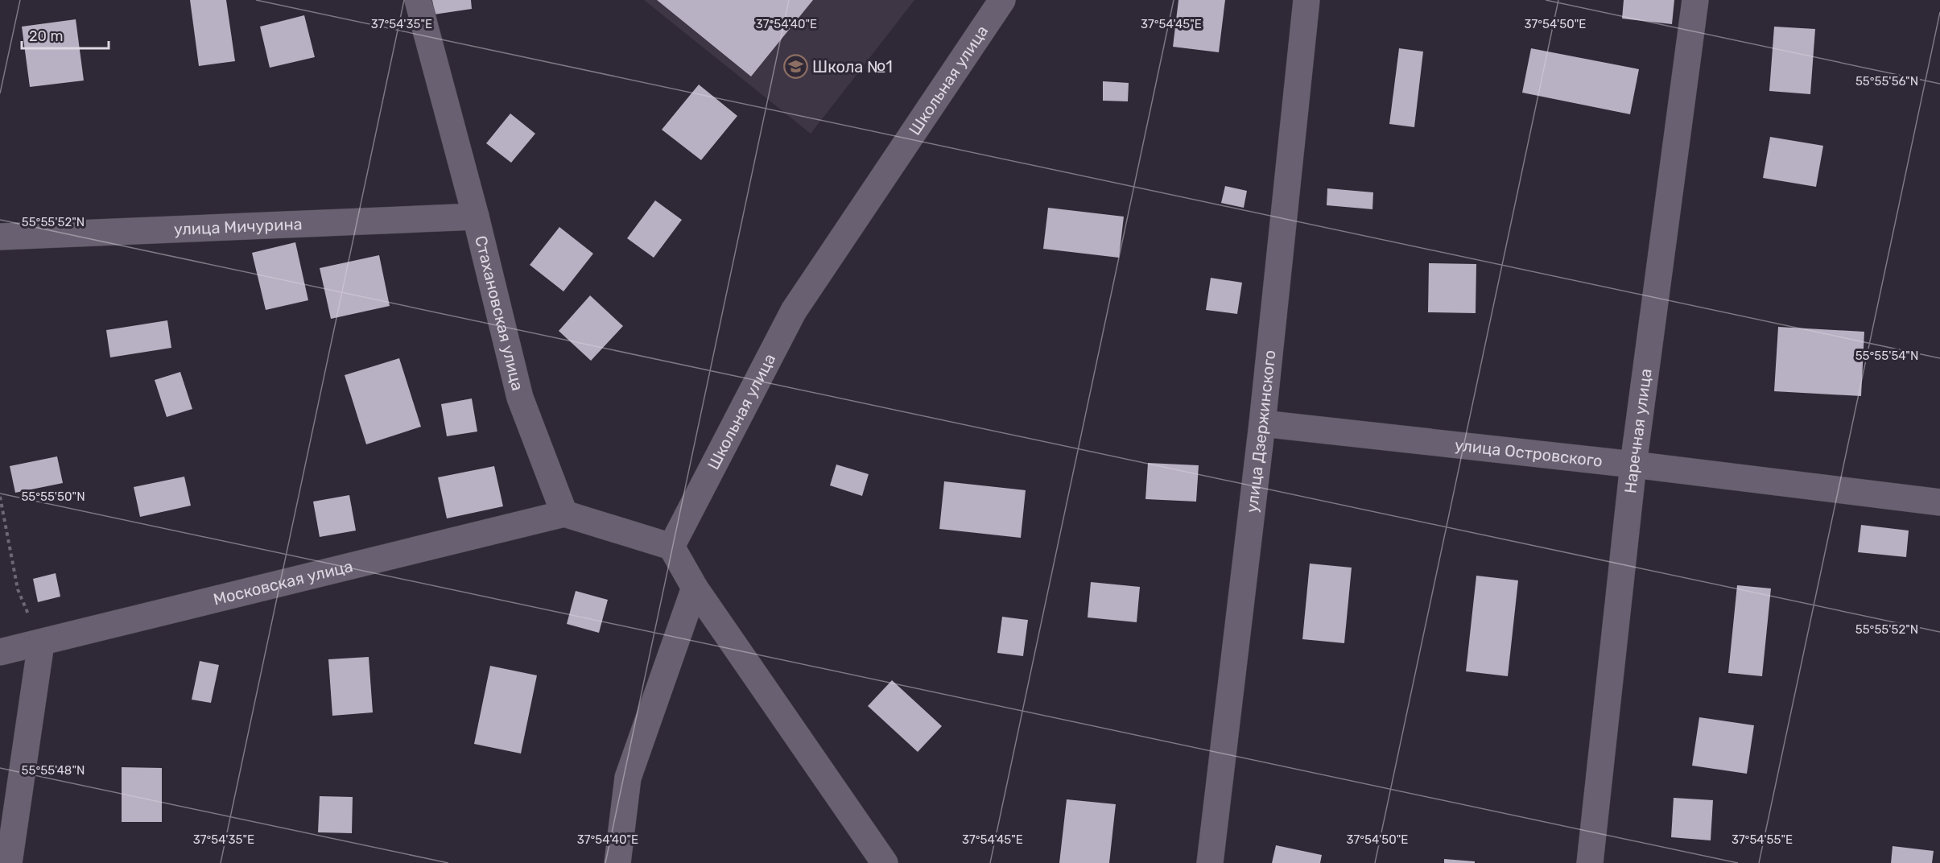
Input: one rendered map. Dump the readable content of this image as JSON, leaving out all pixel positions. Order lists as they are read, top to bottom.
{
  "streets": {
    "street": [
      "Школьная улица",
      "улица Мичурина",
      "Стахановская улица",
      "Наречная улица",
      "улица Дзержинского",
      "улица Островского",
      "Московская улица"
    ]
  },
  "crossings": [
    ["улица Мичурина", "Стахановская улица"],
    ["Стахановская улица", "Московская улица"],
    ["Наречная улица", "улица Островского"],
    ["улица Дзержинского", "улица Островского"]
  ],
  "places": {
    "school or university": ["Школа №1"]
  },
  "scale_bar": "20 m",
  "coordinates": [
    "37°54'35\"E",
    "37°54'40\"E",
    "37°54'45\"E",
    "37°54'50\"E",
    "55°55'56\"N",
    "55°55'52\"N",
    "55°55'54\"N",
    "55°55'50\"N",
    "55°55'48\"N",
    "37°54'55\"E"
  ]
}
